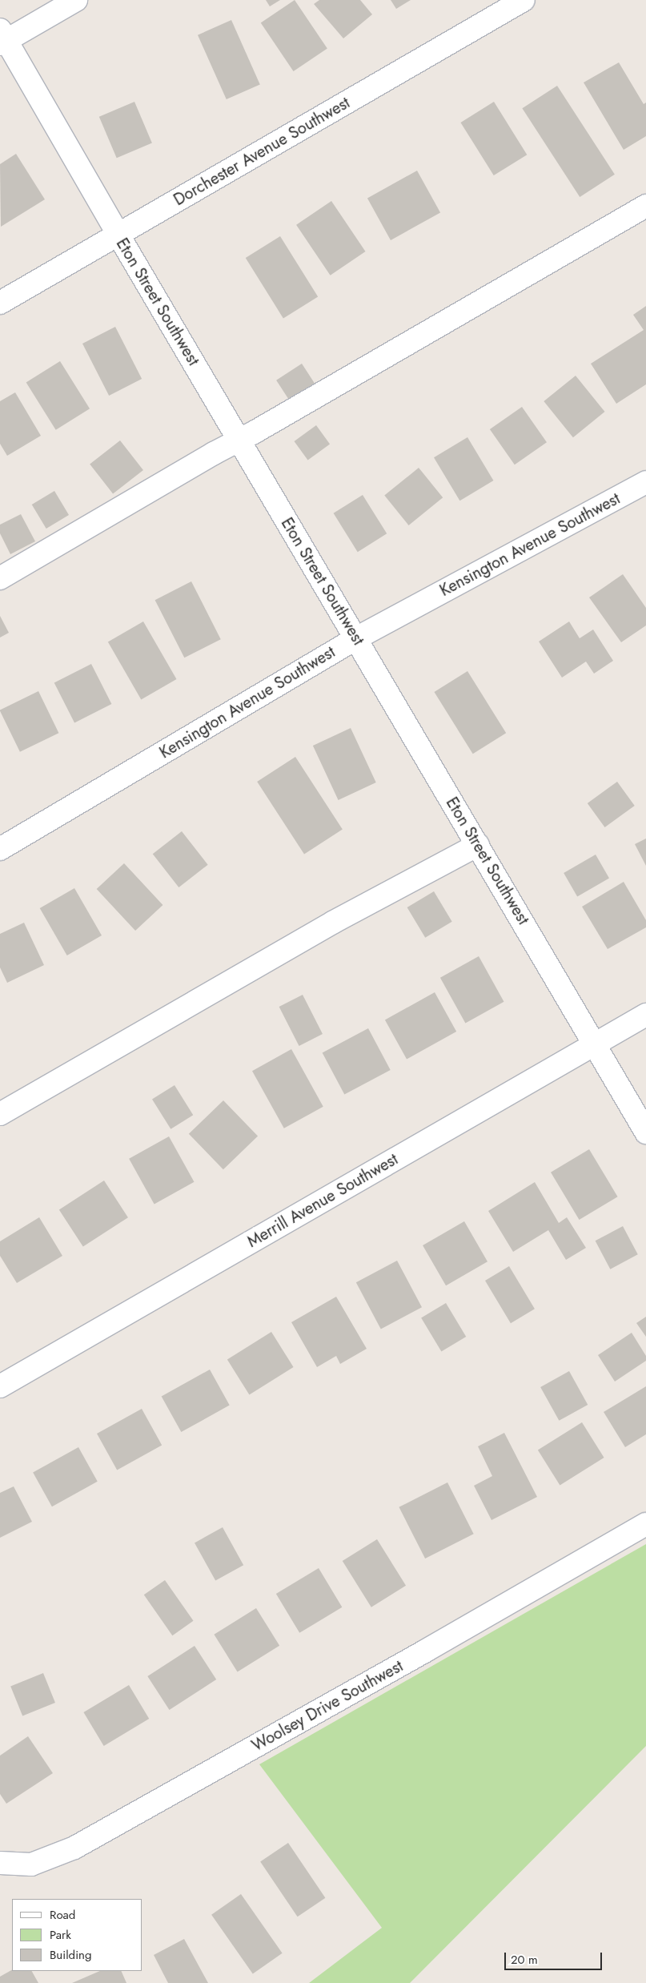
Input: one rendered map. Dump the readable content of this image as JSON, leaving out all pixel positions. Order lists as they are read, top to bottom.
{
  "streets": {
    "street": [
      "Dorchester Avenue Southwest",
      "Eton Street Southwest",
      "Kensington Avenue Southwest",
      "Merrill Avenue Southwest",
      "Woolsey Drive Southwest"
    ]
  },
  "crossings": [
    ["Dorchester Avenue Southwest", "Eton Street Southwest"],
    ["Eton Street Southwest", "Kensington Avenue Southwest"],
    ["Eton Street Southwest", "Merrill Avenue Southwest"]
  ],
  "legend": ["Road", "Park", "Building"],
  "scale_bar": "20 m"
}
